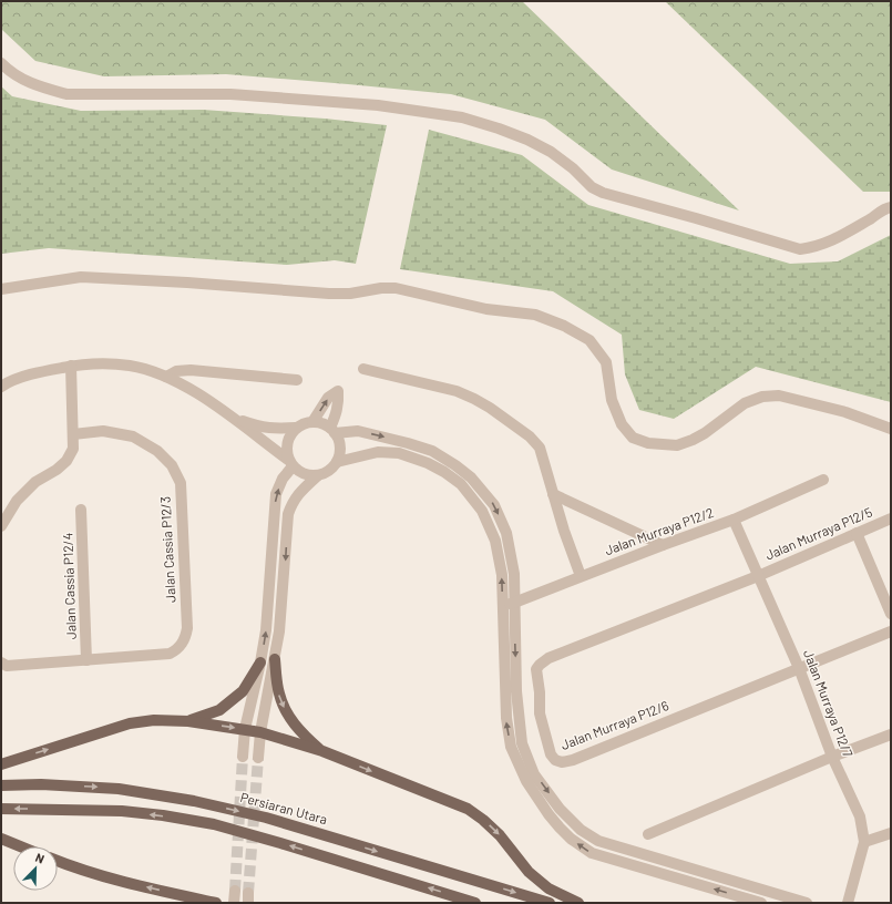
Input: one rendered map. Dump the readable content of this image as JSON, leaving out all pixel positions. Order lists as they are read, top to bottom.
{
  "streets": {
    "main road": ["Persiaran Utara"],
    "street": [
      "Jalan Murraya P12/2",
      "Jalan Murraya P12/5",
      "Jalan Cassia P12/3",
      "Jalan Cassia P12/4",
      "Jalan Murraya P12/7",
      "Jalan Murraya P12/6"
    ]
  },
  "crossings": [
    ["Jalan Murraya P12/2", "Jalan Murraya P12/7"],
    ["Jalan Murraya P12/5", "Jalan Murraya P12/7"],
    ["Jalan Murraya P12/5", "Jalan Murraya P12/6"],
    ["Jalan Cassia P12/3", "Jalan Cassia P12/4"],
    ["Jalan Murraya P12/7", "Jalan Murraya P12/6"]
  ],
  "north": "top right"
}
